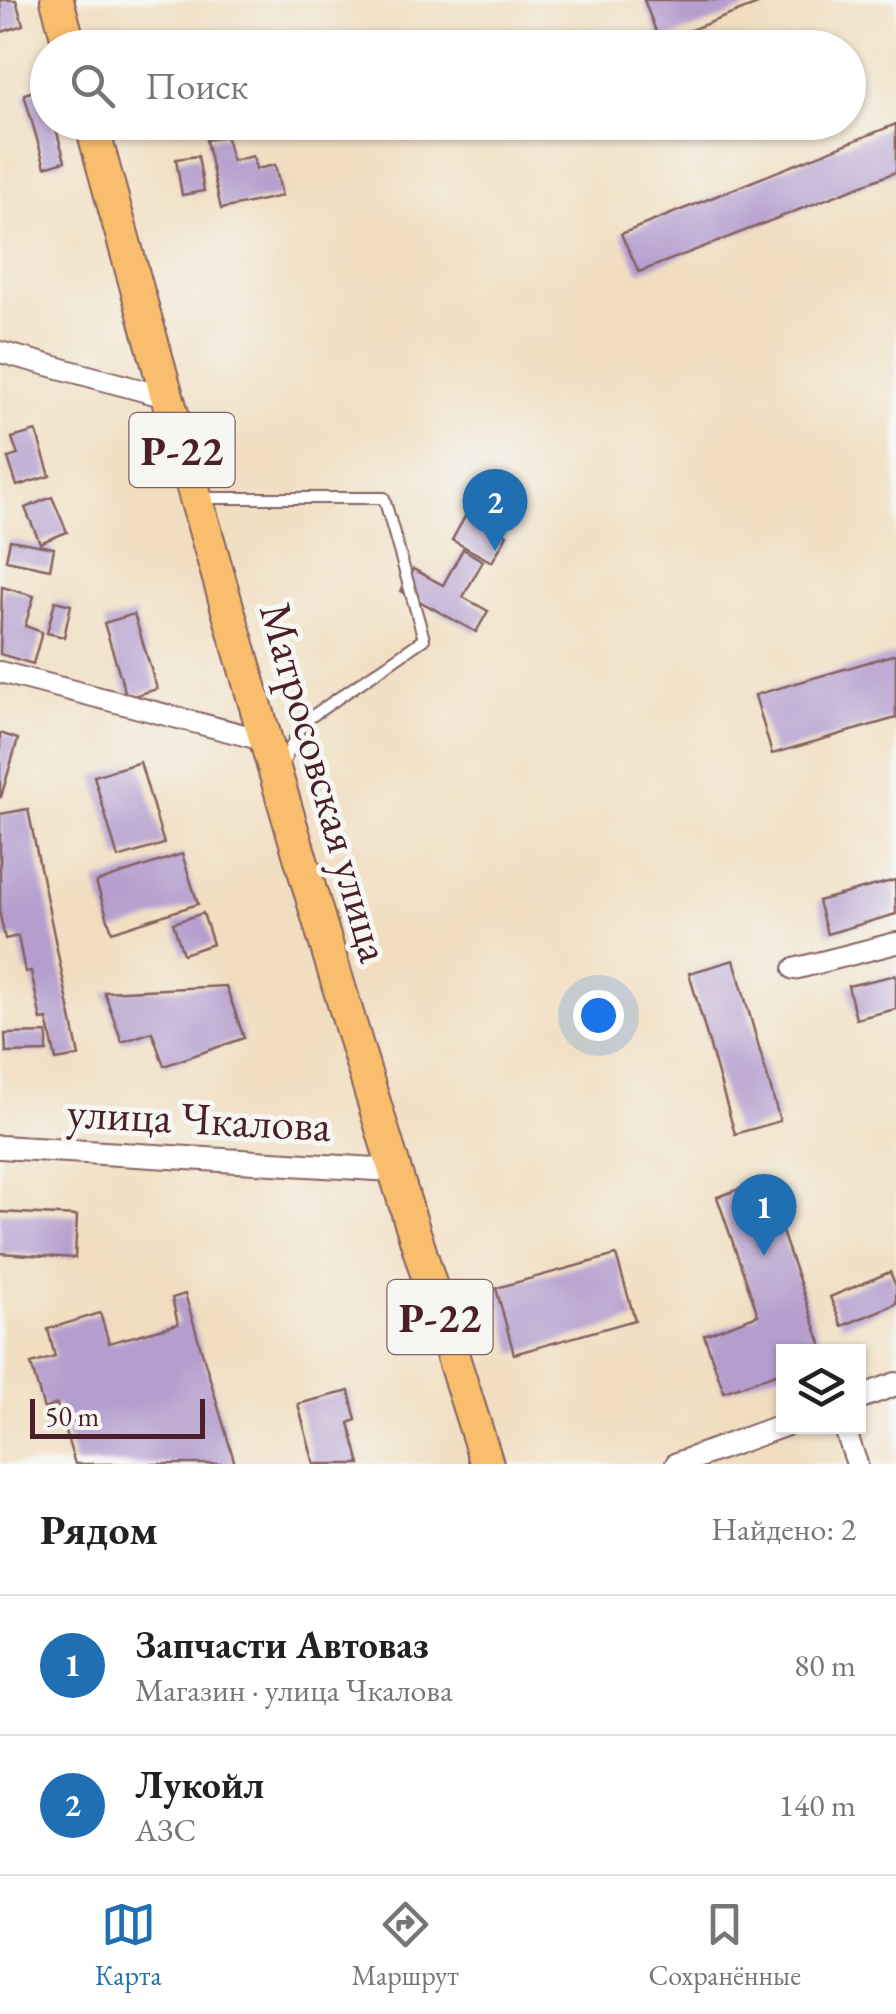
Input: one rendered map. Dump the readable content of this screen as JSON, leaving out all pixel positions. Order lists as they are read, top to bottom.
{
  "streets": {
    "highway": ["Р-22", "Матросовская улица"],
    "street": ["улица Чкалова"]
  },
  "crossings": [
    ["Матросовская улица", "улица Чкалова"]
  ],
  "scale_bar": "50 m",
  "page": {
    "search": "Поиск",
    "pins": ["2", "1"],
    "scale": "50 m",
    "heading": ["Рядом", "Найдено: 2"],
    "list": [
      {
        "mark": "1",
        "name": "Запчасти Автоваз",
        "note": "Магазин · улица Чкалова",
        "value": "80 m"
      },
      {
        "mark": "2",
        "name": "Лукойл",
        "note": "АЗС",
        "value": "140 m"
      }
    ],
    "nav": ["Карта", "Маршрут", "Сохранённые"]
  }
}
